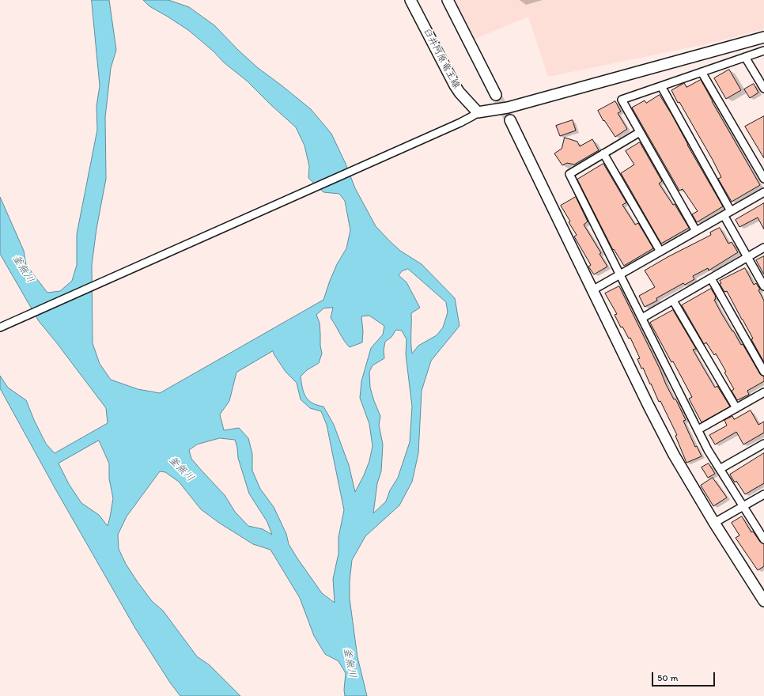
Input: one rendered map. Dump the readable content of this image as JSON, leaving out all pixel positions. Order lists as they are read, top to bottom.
{
  "streets": {
    "street": ["臼井阿原竜王線"]
  },
  "water": ["釜無川"],
  "scale_bar": "50 m"
}
